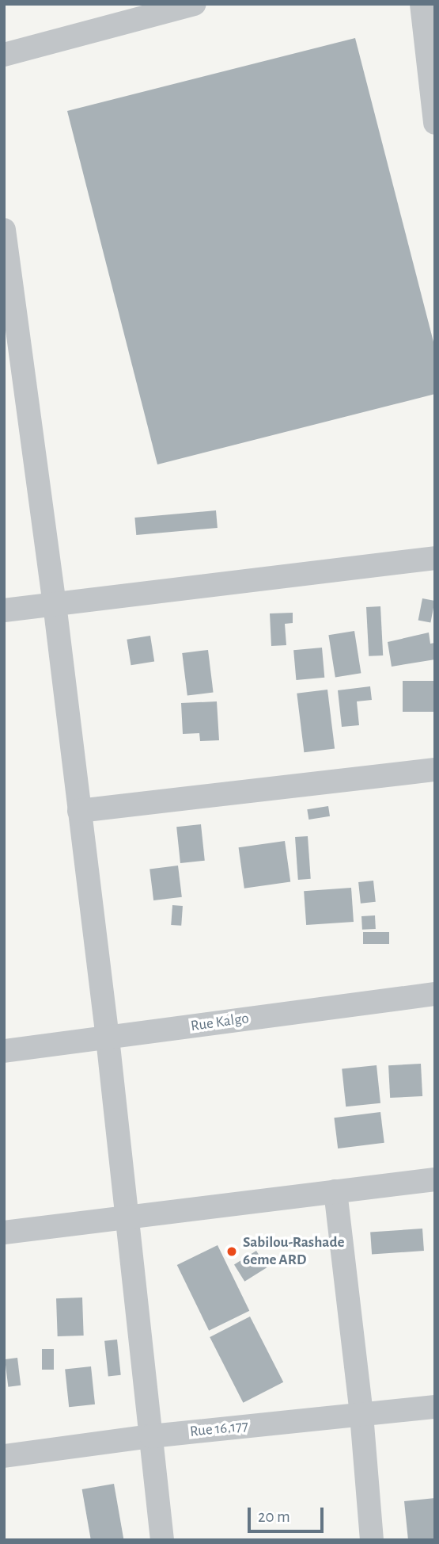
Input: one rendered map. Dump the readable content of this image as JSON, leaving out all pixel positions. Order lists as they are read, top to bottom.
{
  "streets": {
    "street": ["Rue Kalgo", "Rue 16.177"]
  },
  "places": ["Sabilou-Rashade 6eme ARD"],
  "scale_bar": "20 m"
}
